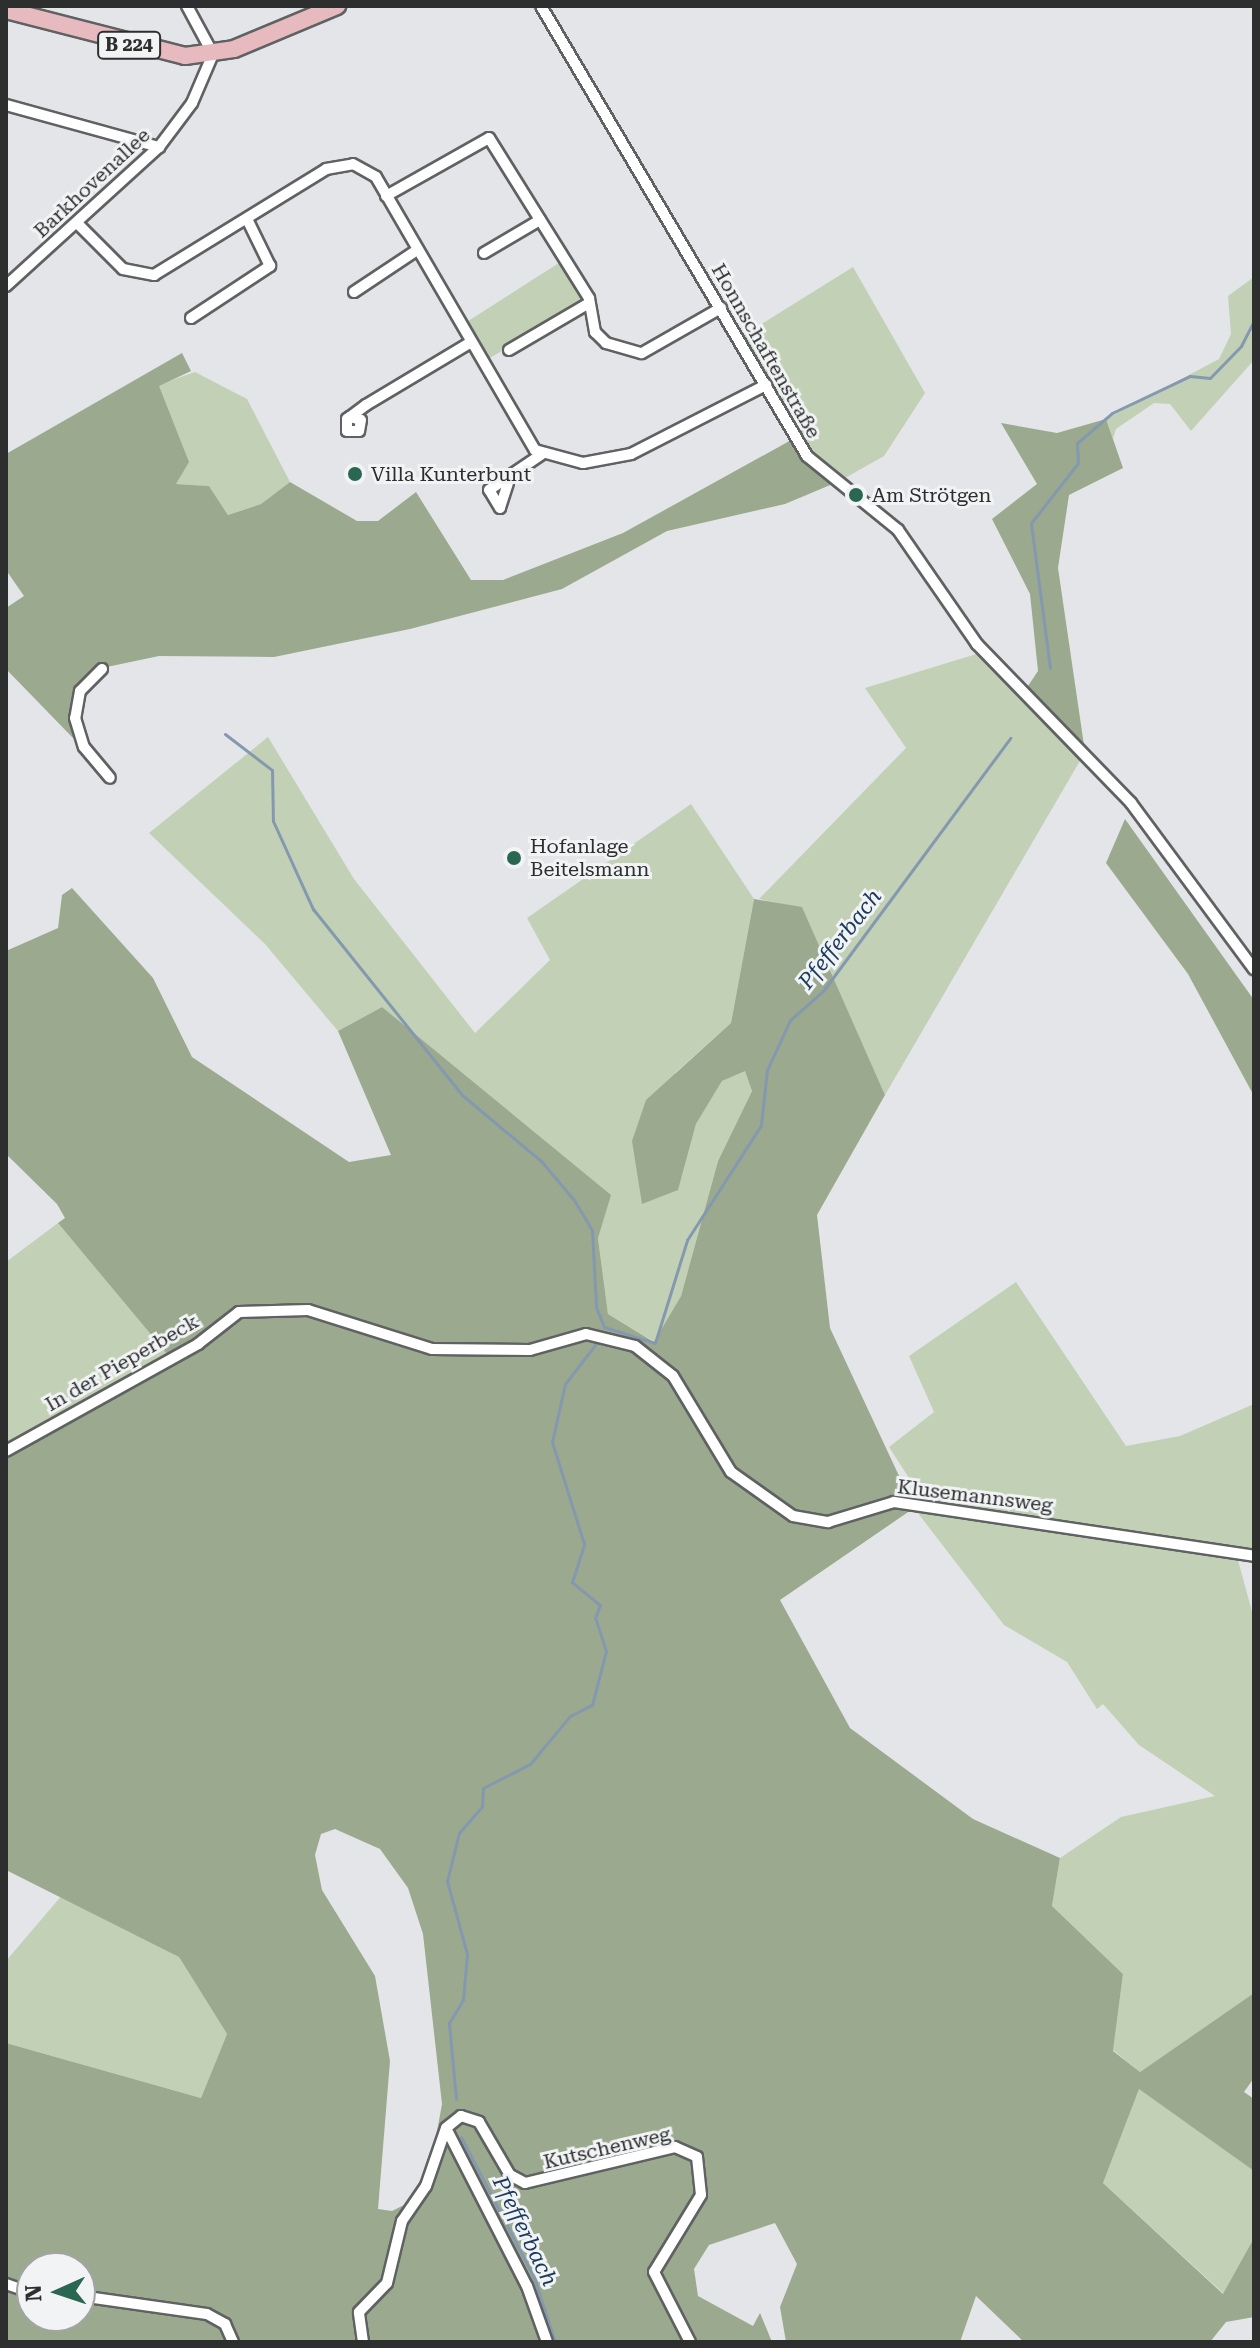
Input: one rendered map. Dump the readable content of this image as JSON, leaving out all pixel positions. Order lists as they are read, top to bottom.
{
  "streets": {
    "main road": ["B 224"],
    "street": [
      "Barkhovenallee",
      "Honnschaftenstraße",
      "In der Pieperbeck",
      "Klusemannsweg",
      "Kutschenweg"
    ]
  },
  "crossings": [
    ["B 224", "Barkhovenallee"],
    ["In der Pieperbeck", "Klusemannsweg"]
  ],
  "water": ["Pfefferbach"],
  "places": ["Villa Kunterbunt", "Am Strötgen", "Hofanlage Beitelsmann"],
  "north": "left"
}
